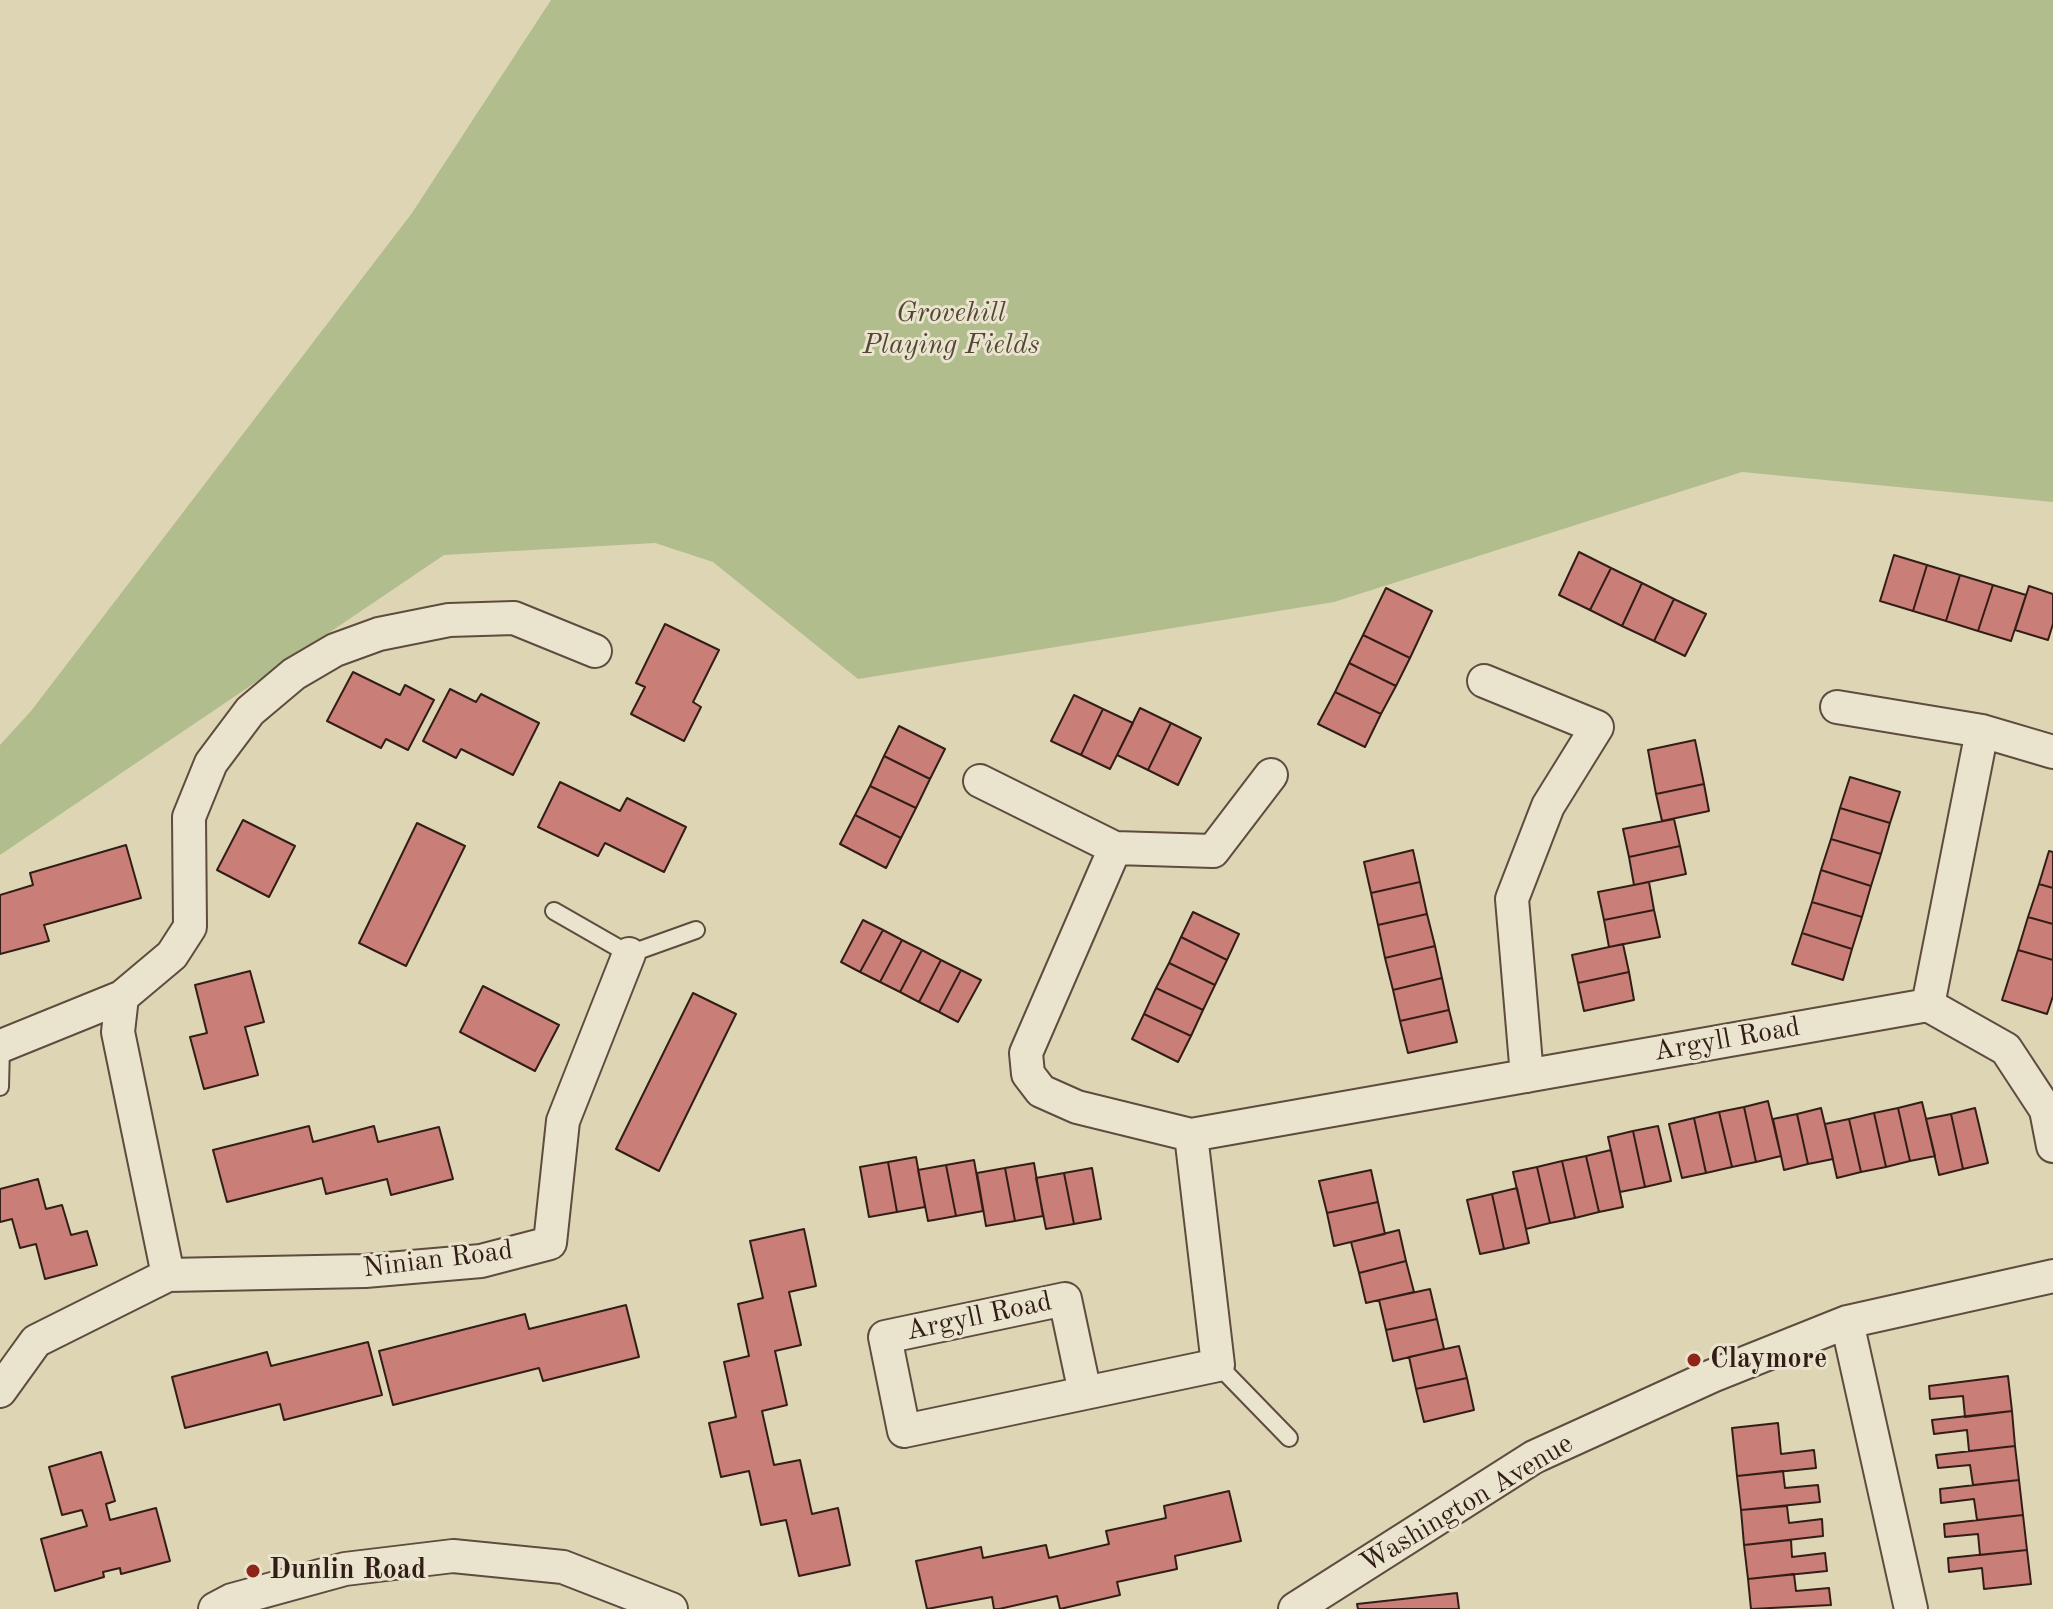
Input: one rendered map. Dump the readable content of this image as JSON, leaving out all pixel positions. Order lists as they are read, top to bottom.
{
  "streets": {
    "street": ["Argyll Road", "Ninian Road", "Washington Avenue"]
  },
  "parks": ["Grovehill Playing Fields"],
  "places": ["Claymore", "Dunlin Road"]
}
